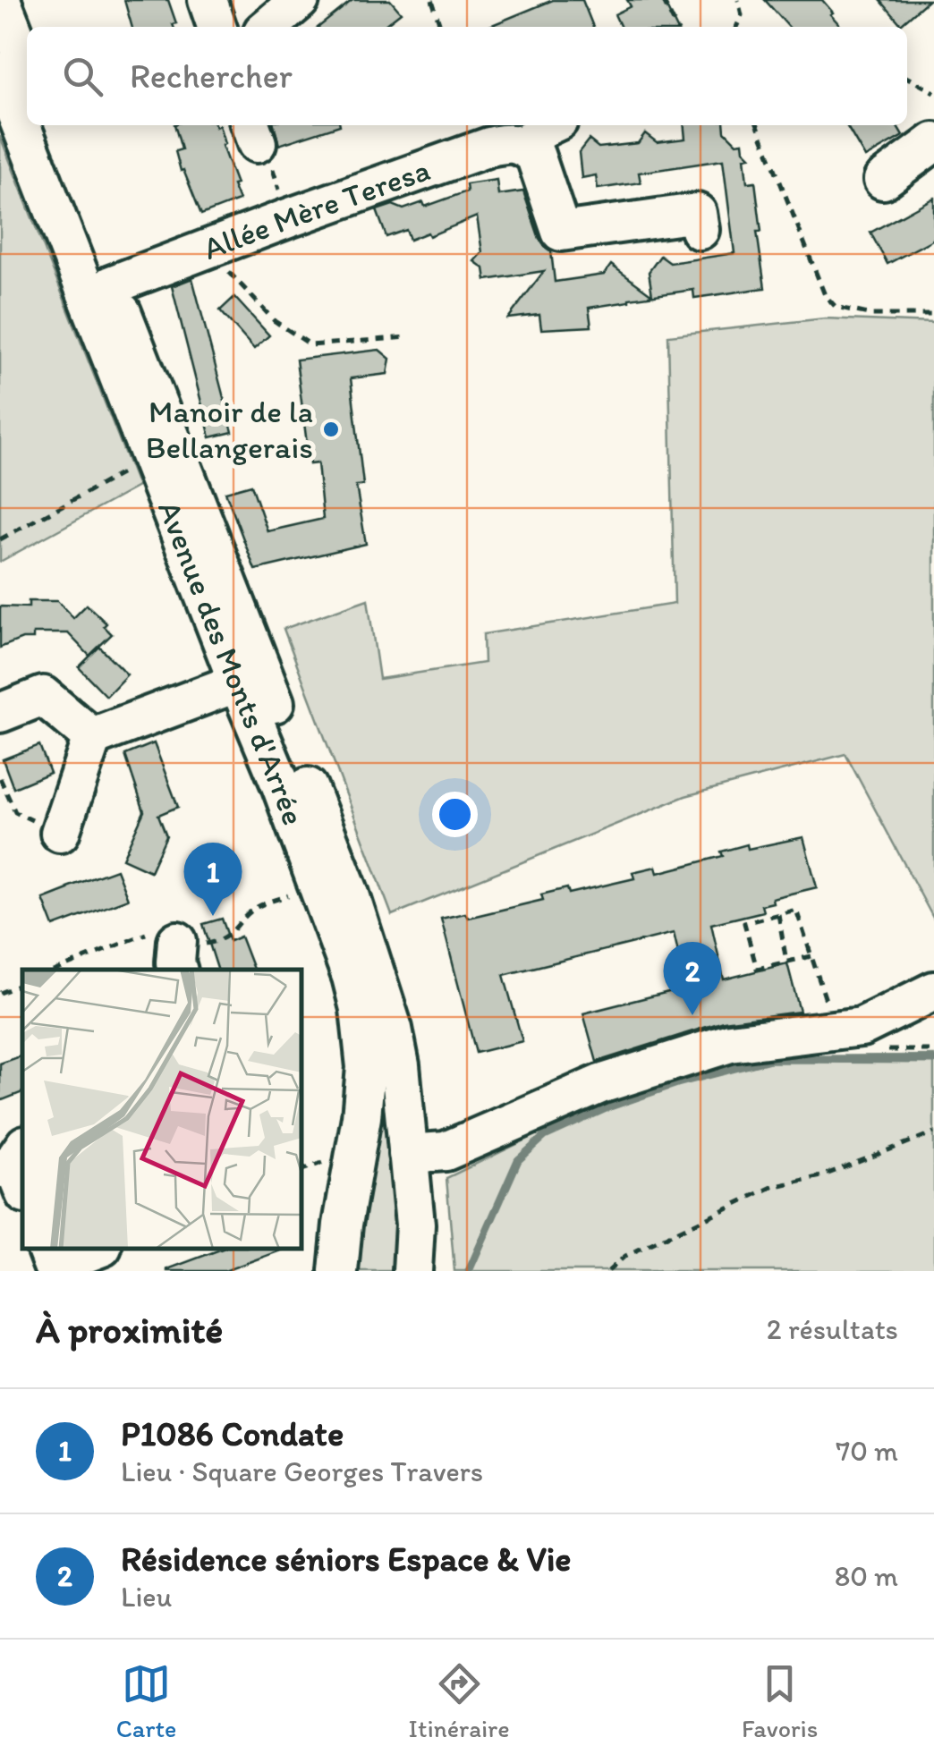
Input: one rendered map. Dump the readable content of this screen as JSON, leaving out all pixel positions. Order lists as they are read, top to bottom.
{
  "streets": {
    "street": ["Allée Mère Teresa", "Avenue des Monts d'Arrée"]
  },
  "crossings": [
    ["Allée Mère Teresa", "Avenue des Monts d'Arrée"]
  ],
  "places": ["Manoir de la Bellangerais"],
  "page": {
    "search": "Rechercher",
    "pins": ["1", "2"],
    "heading": ["À proximité", "2 résultats"],
    "list": [
      {
        "mark": "1",
        "name": "P1086 Condate",
        "note": "Lieu · Square Georges Travers",
        "value": "70 m"
      },
      {
        "mark": "2",
        "name": "Résidence séniors Espace & Vie",
        "note": "Lieu",
        "value": "80 m"
      }
    ],
    "nav": ["Carte", "Itinéraire", "Favoris"]
  }
}
